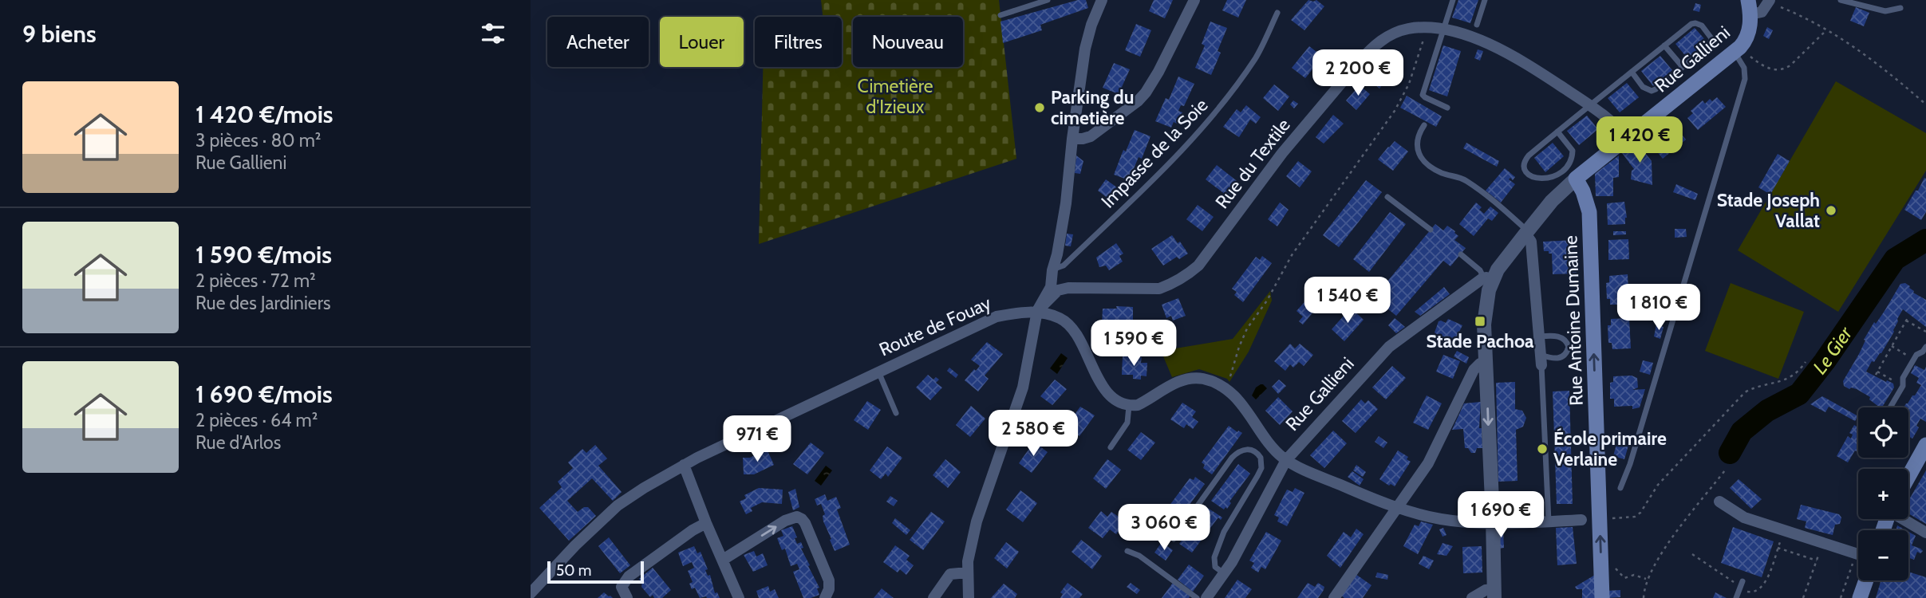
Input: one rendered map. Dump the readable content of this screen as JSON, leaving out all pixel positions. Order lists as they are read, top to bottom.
{
  "streets": {
    "main road": ["Rue Gallieni", "Rue Antoine Dumaine"],
    "street": ["Rue du Textile", "Route de Fouay"],
    "lane": ["Impasse de la Soie"]
  },
  "crossings": [
    ["Rue Gallieni", "Rue du Textile"],
    ["Rue Gallieni", "Rue Antoine Dumaine"],
    ["Rue du Textile", "Route de Fouay"]
  ],
  "one_way": ["Rue Antoine Dumaine"],
  "water": ["Le Gier"],
  "parks": ["Cimetière d'Izieux"],
  "places": {
    "other": ["Parking du cimetière", "Stade Joseph Vallat", "École primaire Verlaine"],
    "transit": ["Stade Pachoa"]
  },
  "scale_bar": "50 m",
  "page": {
    "heading": "9 biens",
    "chip": [
      "Acheter",
      "Louer",
      "Filtres",
      "Nouveau"
    ],
    "price": [
      "2 200 €",
      "1 420 €",
      "1 540 €",
      "1 810 €",
      "1 590 €",
      "2 580 €",
      "971 €",
      "1 690 €",
      "3 060 €"
    ],
    "list": [
      {
        "name": "1 420 €/mois",
        "note": "3 pièces · 80 m² · Rue Gallieni"
      },
      {
        "name": "1 590 €/mois",
        "note": "2 pièces · 72 m² · Rue des Jardiniers"
      },
      {
        "name": "1 690 €/mois",
        "note": "2 pièces · 64 m² · Rue d'Arlos"
      }
    ],
    "map_buttons": ["+", "−"],
    "scale": "50 m"
  }
}
